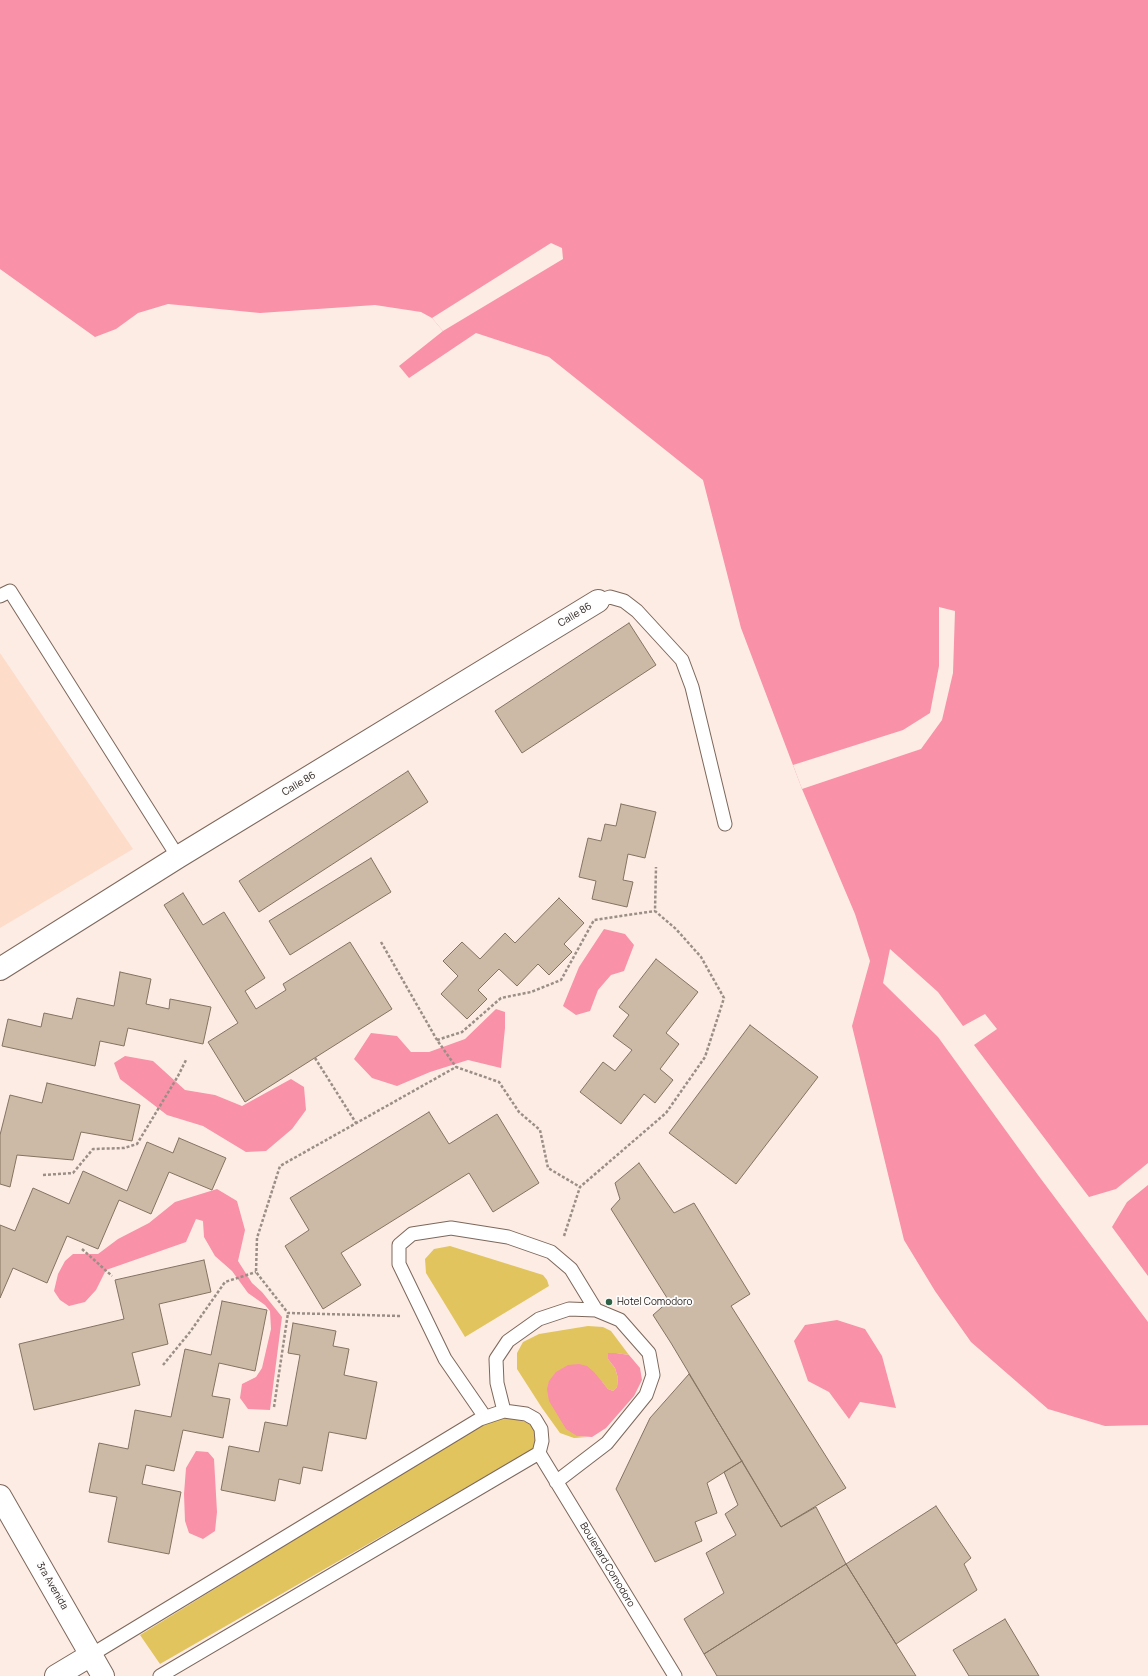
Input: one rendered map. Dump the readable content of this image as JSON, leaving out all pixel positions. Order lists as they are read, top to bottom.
{
  "streets": {
    "street": ["Calle 86", "3ra Avenida"],
    "lane": ["Boulevard Comodoro"]
  },
  "places": ["Hotel Comodoro"]
}
